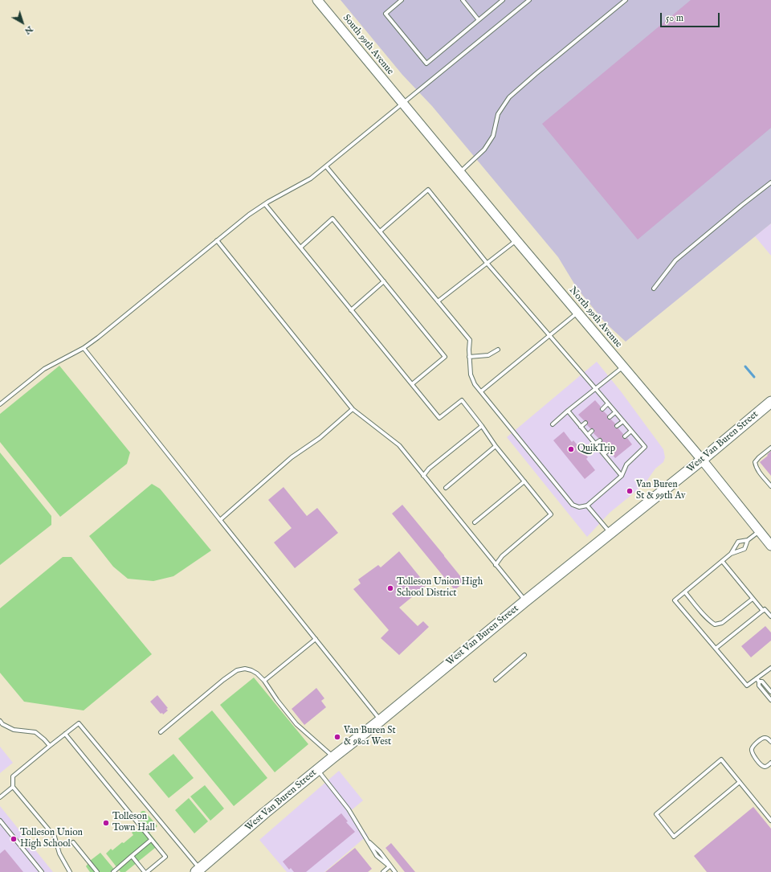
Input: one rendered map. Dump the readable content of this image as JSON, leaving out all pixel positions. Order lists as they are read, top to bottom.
{
  "streets": {
    "main road": ["South 99th Avenue", "North 99th Avenue", "West Van Buren Street"]
  },
  "crossings": [
    ["South 99th Avenue", "North 99th Avenue"],
    ["North 99th Avenue", "West Van Buren Street"]
  ],
  "places": [
    "QuikTrip",
    "Van Buren St & 99th Av",
    "Tolleson Union High School District",
    "Van Buren St & 9801 West",
    "Tolleson Town Hall",
    "Tolleson Union High School"
  ],
  "scale_bar": "50 m",
  "north": "bottom right"
}
